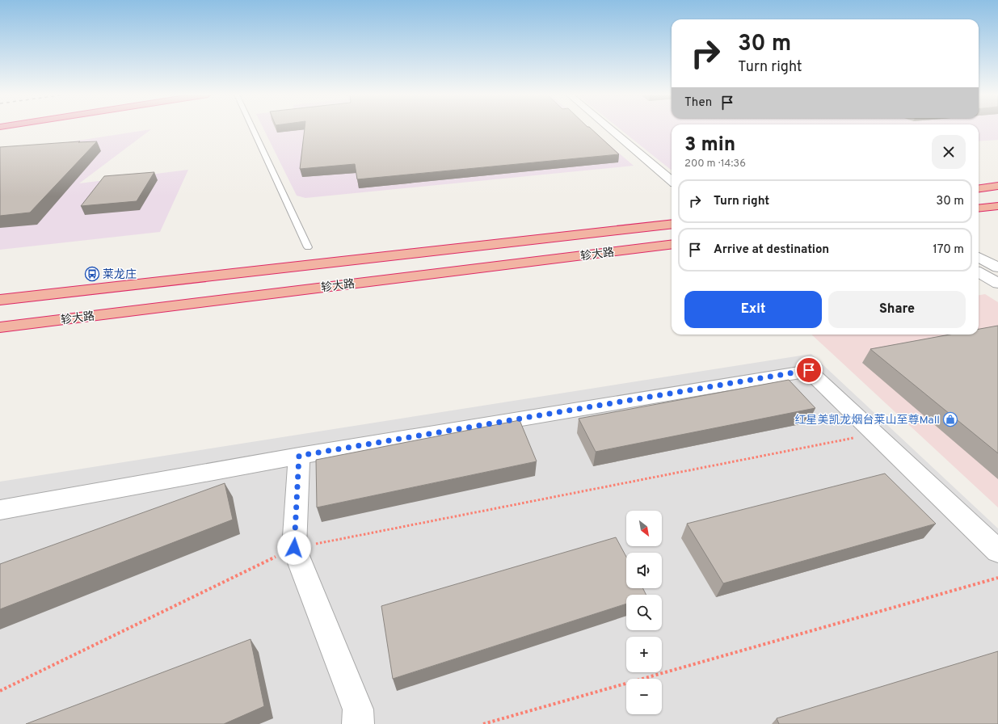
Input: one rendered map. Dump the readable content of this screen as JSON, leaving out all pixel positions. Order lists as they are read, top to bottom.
{
  "streets": {
    "highway": ["轸大路"]
  },
  "places": {
    "bus stop": ["莱龙庄"],
    "shop": ["红星美凯龙烟台莱山至尊Mall"]
  },
  "north": "bottom right",
  "page": {
    "turn": ["30 m", "Turn right"],
    "then": "Then",
    "heading": ["3 min", "200 m · 14:36"],
    "list": [
      {
        "name": "Turn right",
        "value": "30 m"
      },
      {
        "name": "Arrive at destination",
        "value": "170 m"
      }
    ],
    "buttons": ["Exit", "Share"],
    "map_buttons": ["+", "−"]
  }
}
